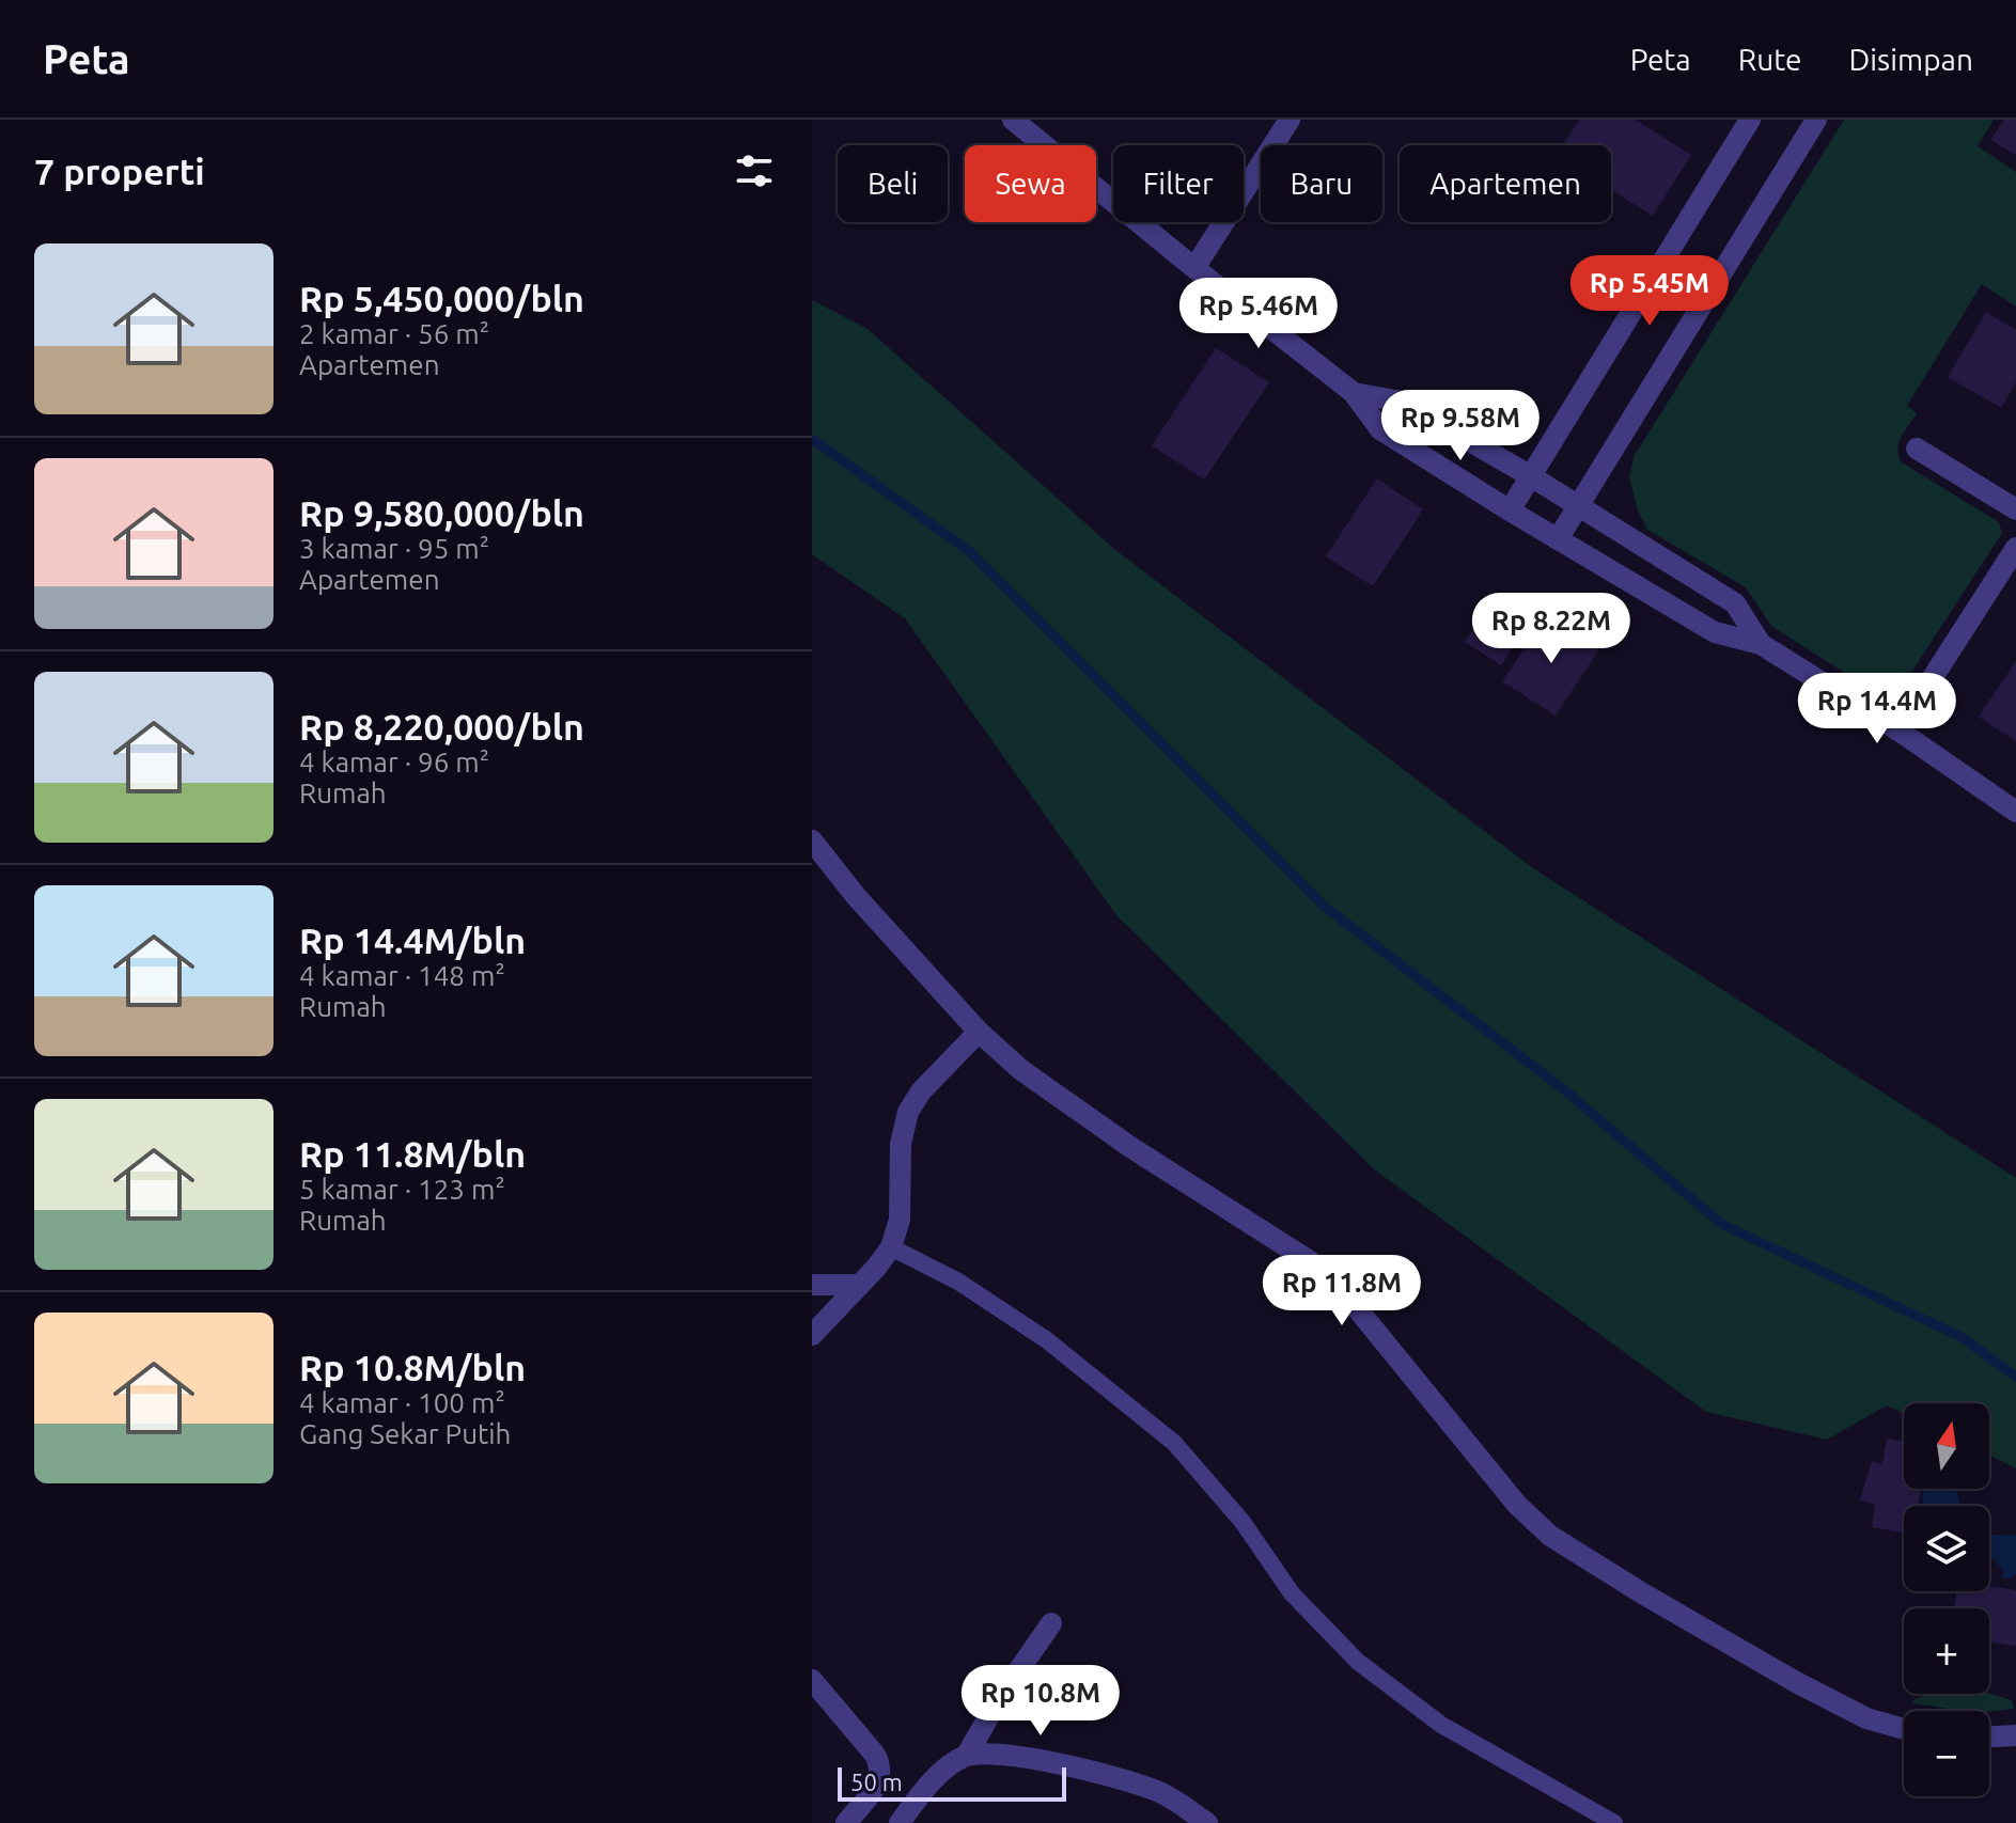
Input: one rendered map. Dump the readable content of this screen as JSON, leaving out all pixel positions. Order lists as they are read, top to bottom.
{
  "scale_bar": "50 m",
  "north": "top",
  "page": {
    "header": "Peta",
    "nav": ["Peta", "Rute", "Disimpan"],
    "heading": "7 properti",
    "chip": [
      "Beli",
      "Sewa",
      "Filter",
      "Baru",
      "Apartemen"
    ],
    "list": [
      {
        "name": "Rp 5,450,000/bln",
        "note": "2 kamar · 56 m² · Apartemen"
      },
      {
        "name": "Rp 9,580,000/bln",
        "note": "3 kamar · 95 m² · Apartemen"
      },
      {
        "name": "Rp 8,220,000/bln",
        "note": "4 kamar · 96 m² · Rumah"
      },
      {
        "name": "Rp 14.4M/bln",
        "note": "4 kamar · 148 m² · Rumah"
      },
      {
        "name": "Rp 11.8M/bln",
        "note": "5 kamar · 123 m² · Rumah"
      },
      {
        "name": "Rp 10.8M/bln",
        "note": "4 kamar · 100 m² · Gang Sekar Putih"
      }
    ],
    "price": [
      "Rp 5.45M",
      "Rp 5.46M",
      "Rp 9.58M",
      "Rp 8.22M",
      "Rp 14.4M",
      "Rp 11.8M",
      "Rp 10.8M"
    ],
    "map_buttons": ["+", "−"],
    "scale": "50 m"
  }
}
